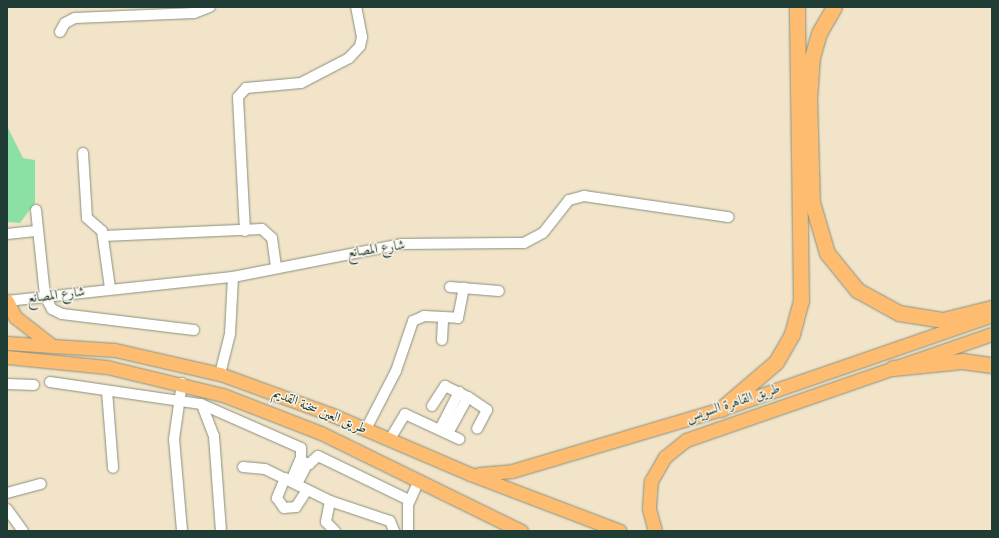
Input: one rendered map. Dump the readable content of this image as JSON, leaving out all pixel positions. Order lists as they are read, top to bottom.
{
  "streets": {
    "main road": ["طريق القاهرة السويس", "طريق العين سخنة القديم"],
    "street": ["شارع المصانع"]
  },
  "crossings": [
    ["طريق القاهرة السويس", "طريق العين سخنة القديم"]
  ]
}
